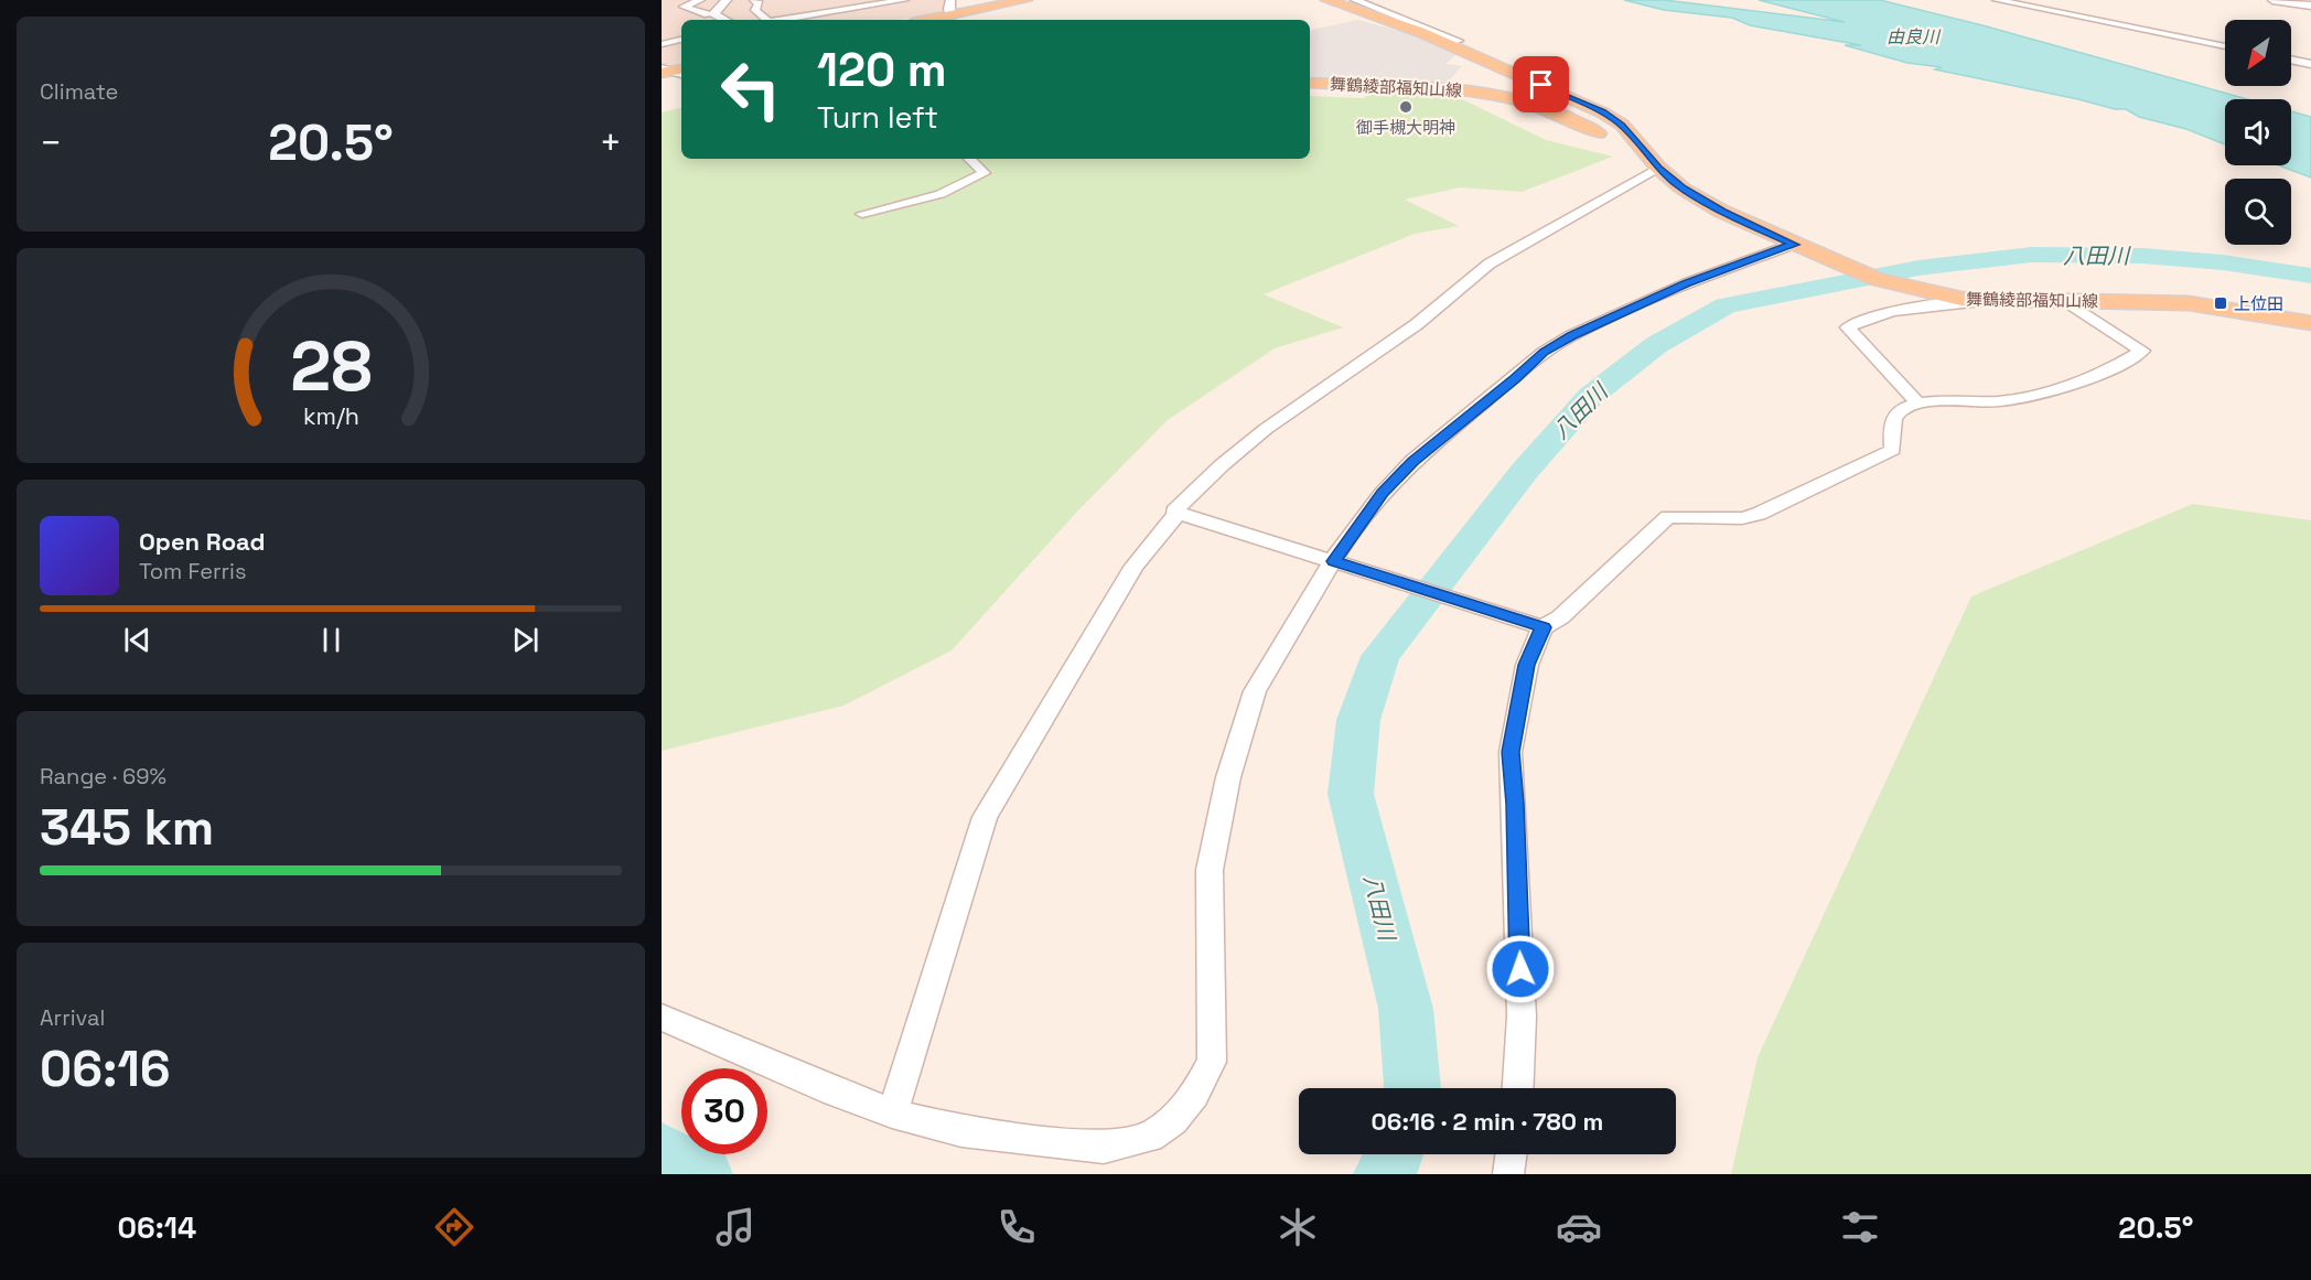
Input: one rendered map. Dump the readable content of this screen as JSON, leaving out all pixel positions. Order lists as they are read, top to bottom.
{
  "streets": {
    "main road": ["舞鶴綾部福知山線"]
  },
  "water": ["由良川", "八田川"],
  "places": {
    "other": ["御手槻大明神"],
    "transit": ["上位田"]
  },
  "north": "bottom left",
  "page": {
    "tile": [
      "Climate",
      ["Range · 69%", "345 km"],
      ["Arrival", "06:16"]
    ],
    "turn": ["120 m", "Turn left"],
    "heat": ["−", "20.5°", "+"],
    "song": ["Open Road", "Tom Ferris"],
    "limit": "30",
    "trip": "06:16 · 2 min · 780 m",
    "tabs": ["06:14", "20.5°"],
    "gauge": ["28", "km/h"]
  }
}
